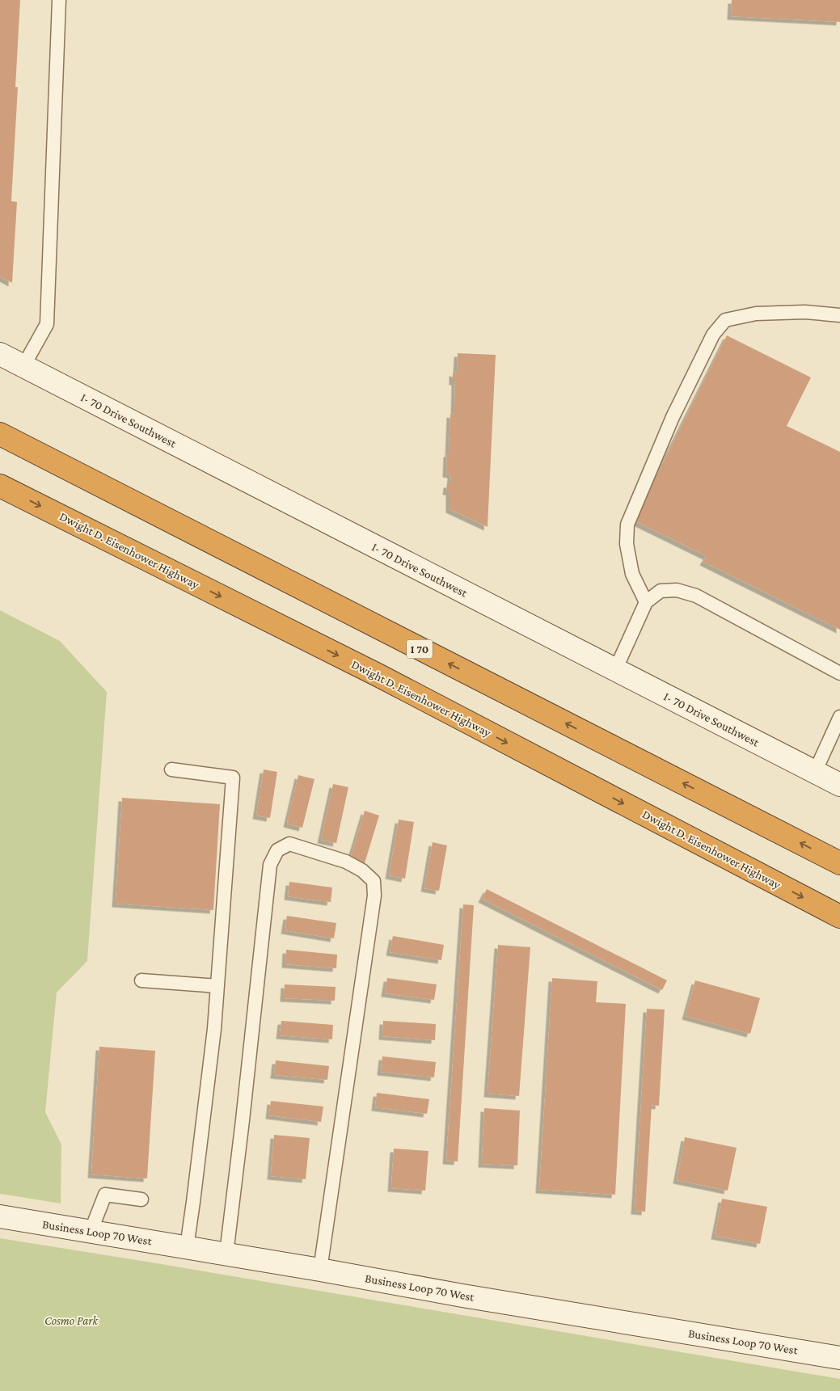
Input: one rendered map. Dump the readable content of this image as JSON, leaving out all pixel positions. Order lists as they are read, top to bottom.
{
  "streets": {
    "highway": ["Dwight D. Eisenhower Highway", "I 70"],
    "street": ["I- 70 Drive Southwest", "Business Loop 70 West"]
  },
  "parks": ["Cosmo Park"]
}
